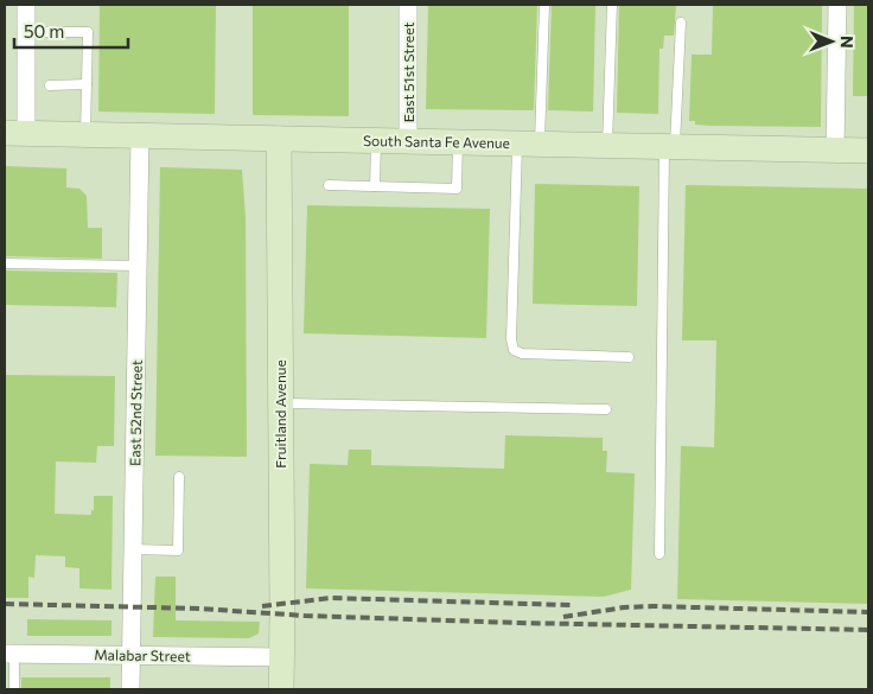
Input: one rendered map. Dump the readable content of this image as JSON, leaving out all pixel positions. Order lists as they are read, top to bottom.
{
  "streets": {
    "main road": ["South Santa Fe Avenue", "Fruitland Avenue"],
    "street": ["East 51st Street", "East 52nd Street", "Malabar Street"]
  },
  "crossings": [
    ["East 51st Street", "South Santa Fe Avenue"],
    ["South Santa Fe Avenue", "East 52nd Street"],
    ["South Santa Fe Avenue", "Fruitland Avenue"],
    ["East 52nd Street", "Malabar Street"],
    ["Fruitland Avenue", "Malabar Street"]
  ],
  "scale_bar": "50 m",
  "north": "right"
}
